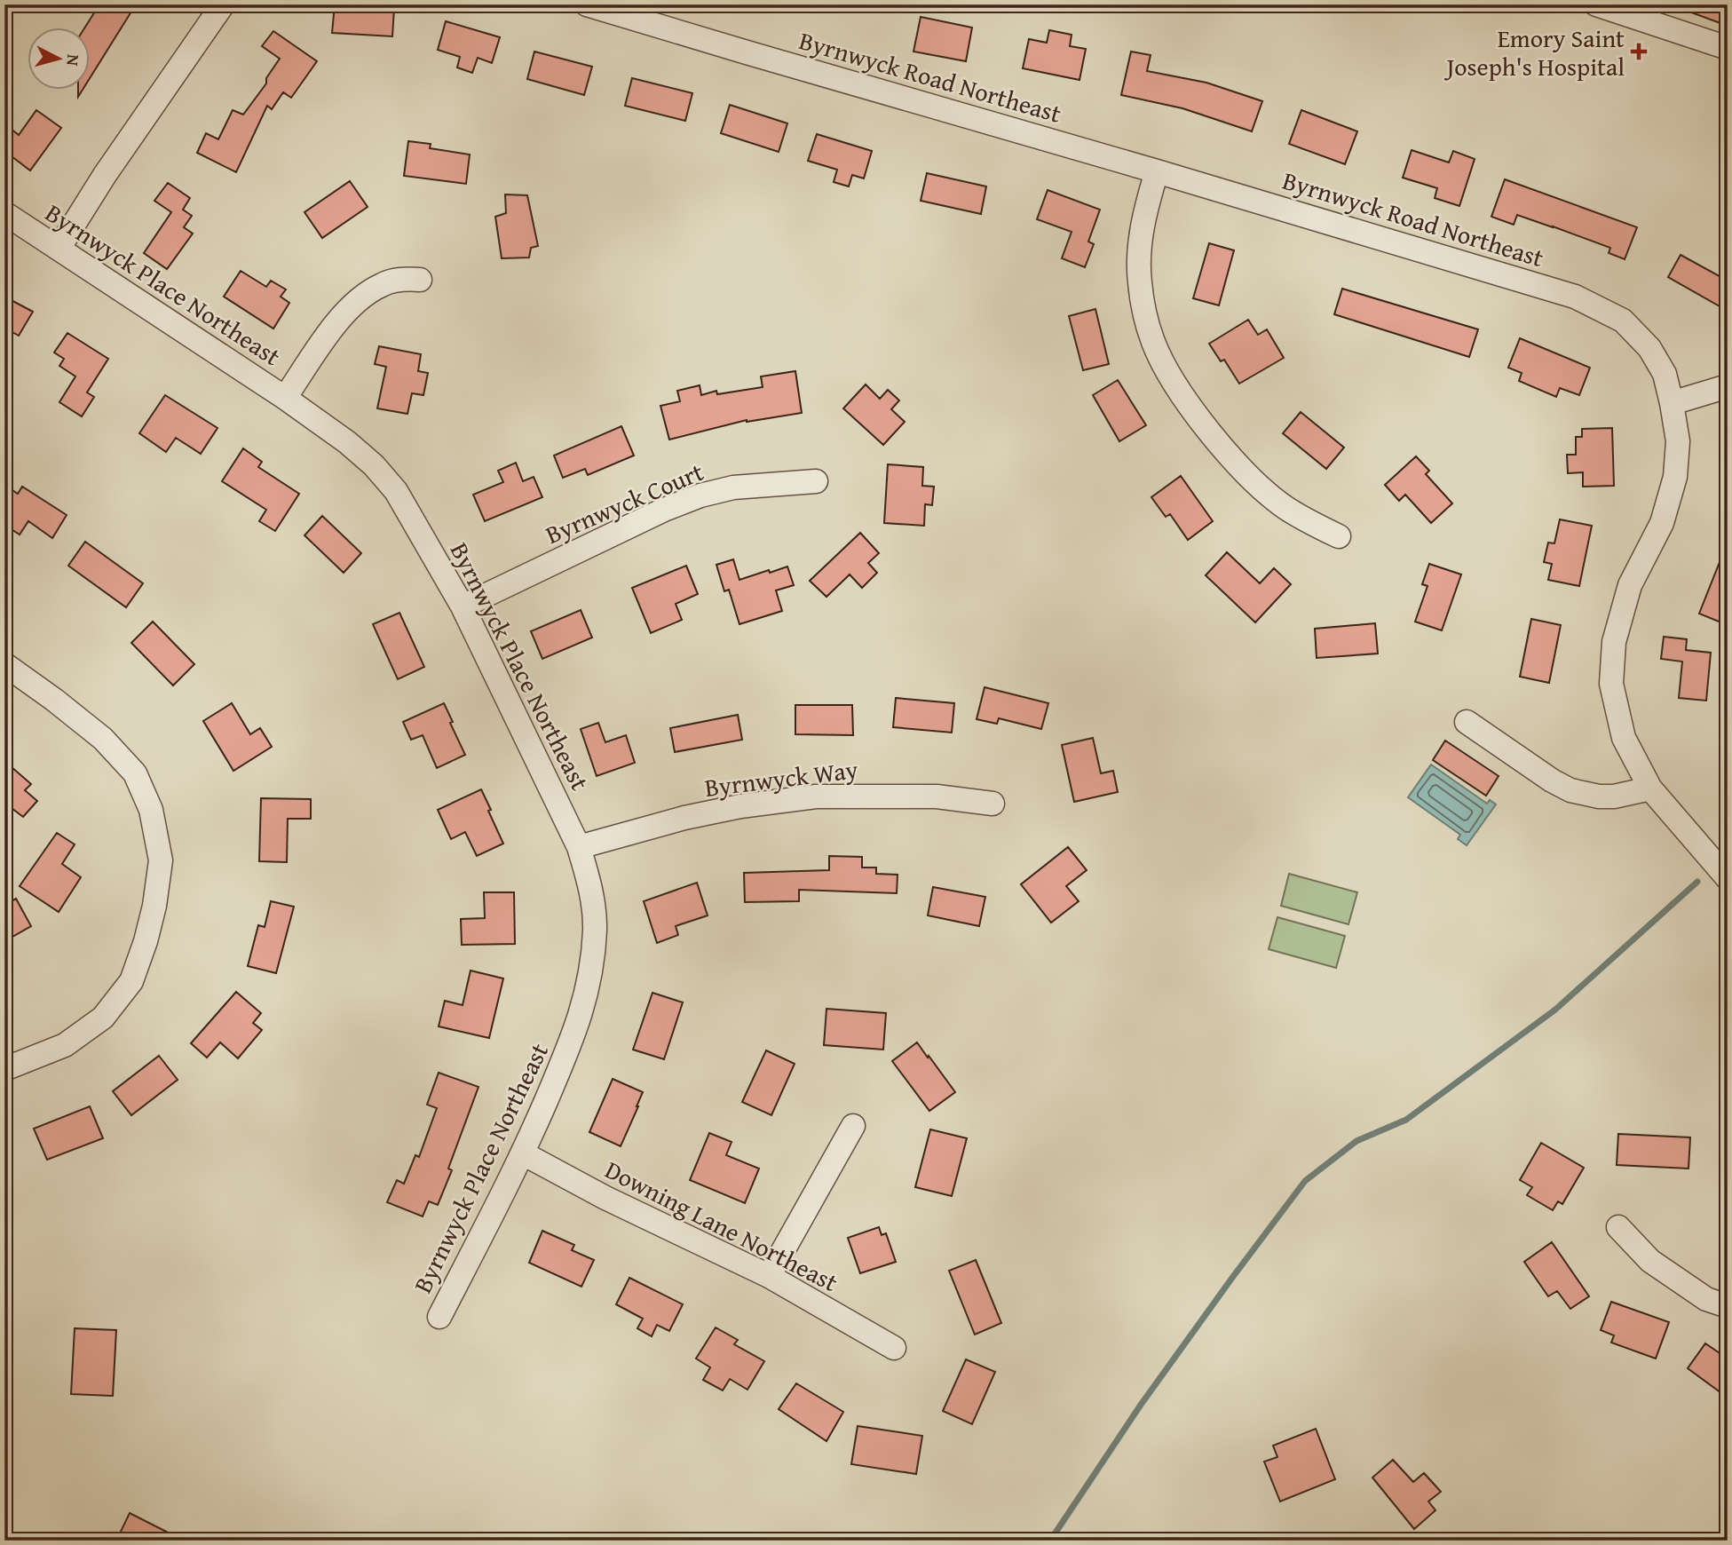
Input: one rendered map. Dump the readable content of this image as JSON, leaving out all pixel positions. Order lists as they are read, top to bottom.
{
  "streets": {
    "street": [
      "Byrnwyck Road Northeast",
      "Byrnwyck Place Northeast",
      "Byrnwyck Court",
      "Byrnwyck Way",
      "Downing Lane Northeast"
    ]
  },
  "crossings": [
    ["Byrnwyck Place Northeast", "Byrnwyck Court"],
    ["Byrnwyck Place Northeast", "Byrnwyck Way"],
    ["Byrnwyck Place Northeast", "Downing Lane Northeast"]
  ],
  "places": {
    "health": ["Emory Saint Joseph's Hospital"]
  },
  "north": "right"
}
